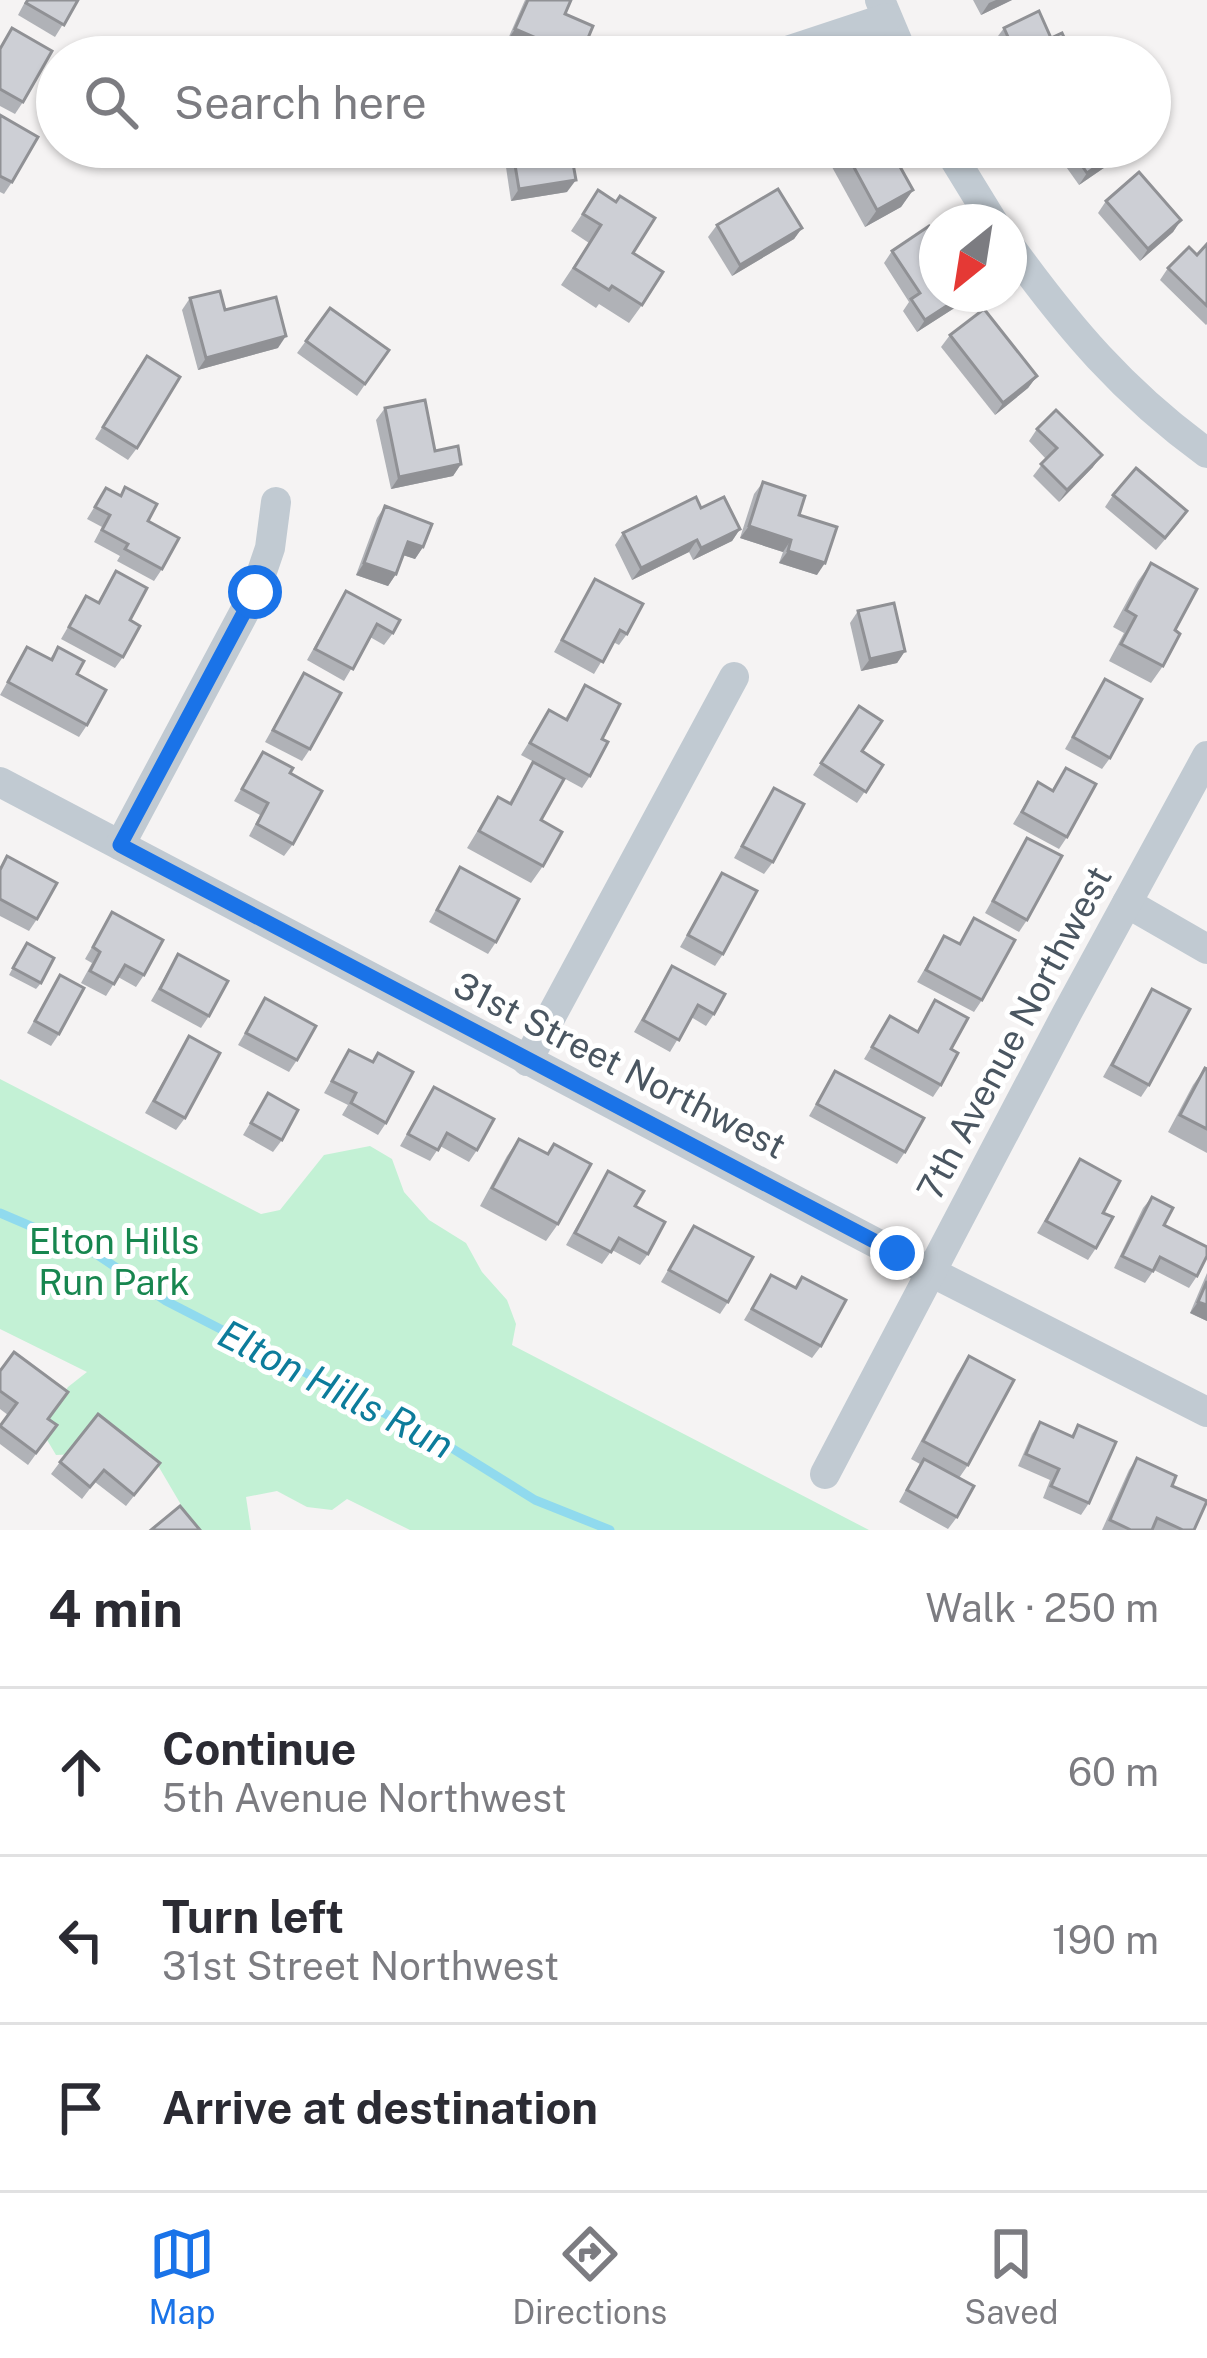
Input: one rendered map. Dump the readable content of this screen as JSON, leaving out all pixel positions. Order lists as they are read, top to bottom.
{
  "streets": {
    "street": ["7th Avenue Northwest", "31st Street Northwest"]
  },
  "crossings": [
    ["7th Avenue Northwest", "31st Street Northwest"]
  ],
  "water": ["Elton Hills Run"],
  "parks": ["Elton Hills Run Park"],
  "north": "bottom left",
  "page": {
    "search": "Search here",
    "heading": ["4 min", "Walk · 250 m"],
    "list": [
      ["Continue", "5th Avenue Northwest", "60 m"],
      ["Turn left", "31st Street Northwest", "190 m"],
      "Arrive at destination"
    ],
    "nav": ["Map", "Directions", "Saved"]
  }
}
